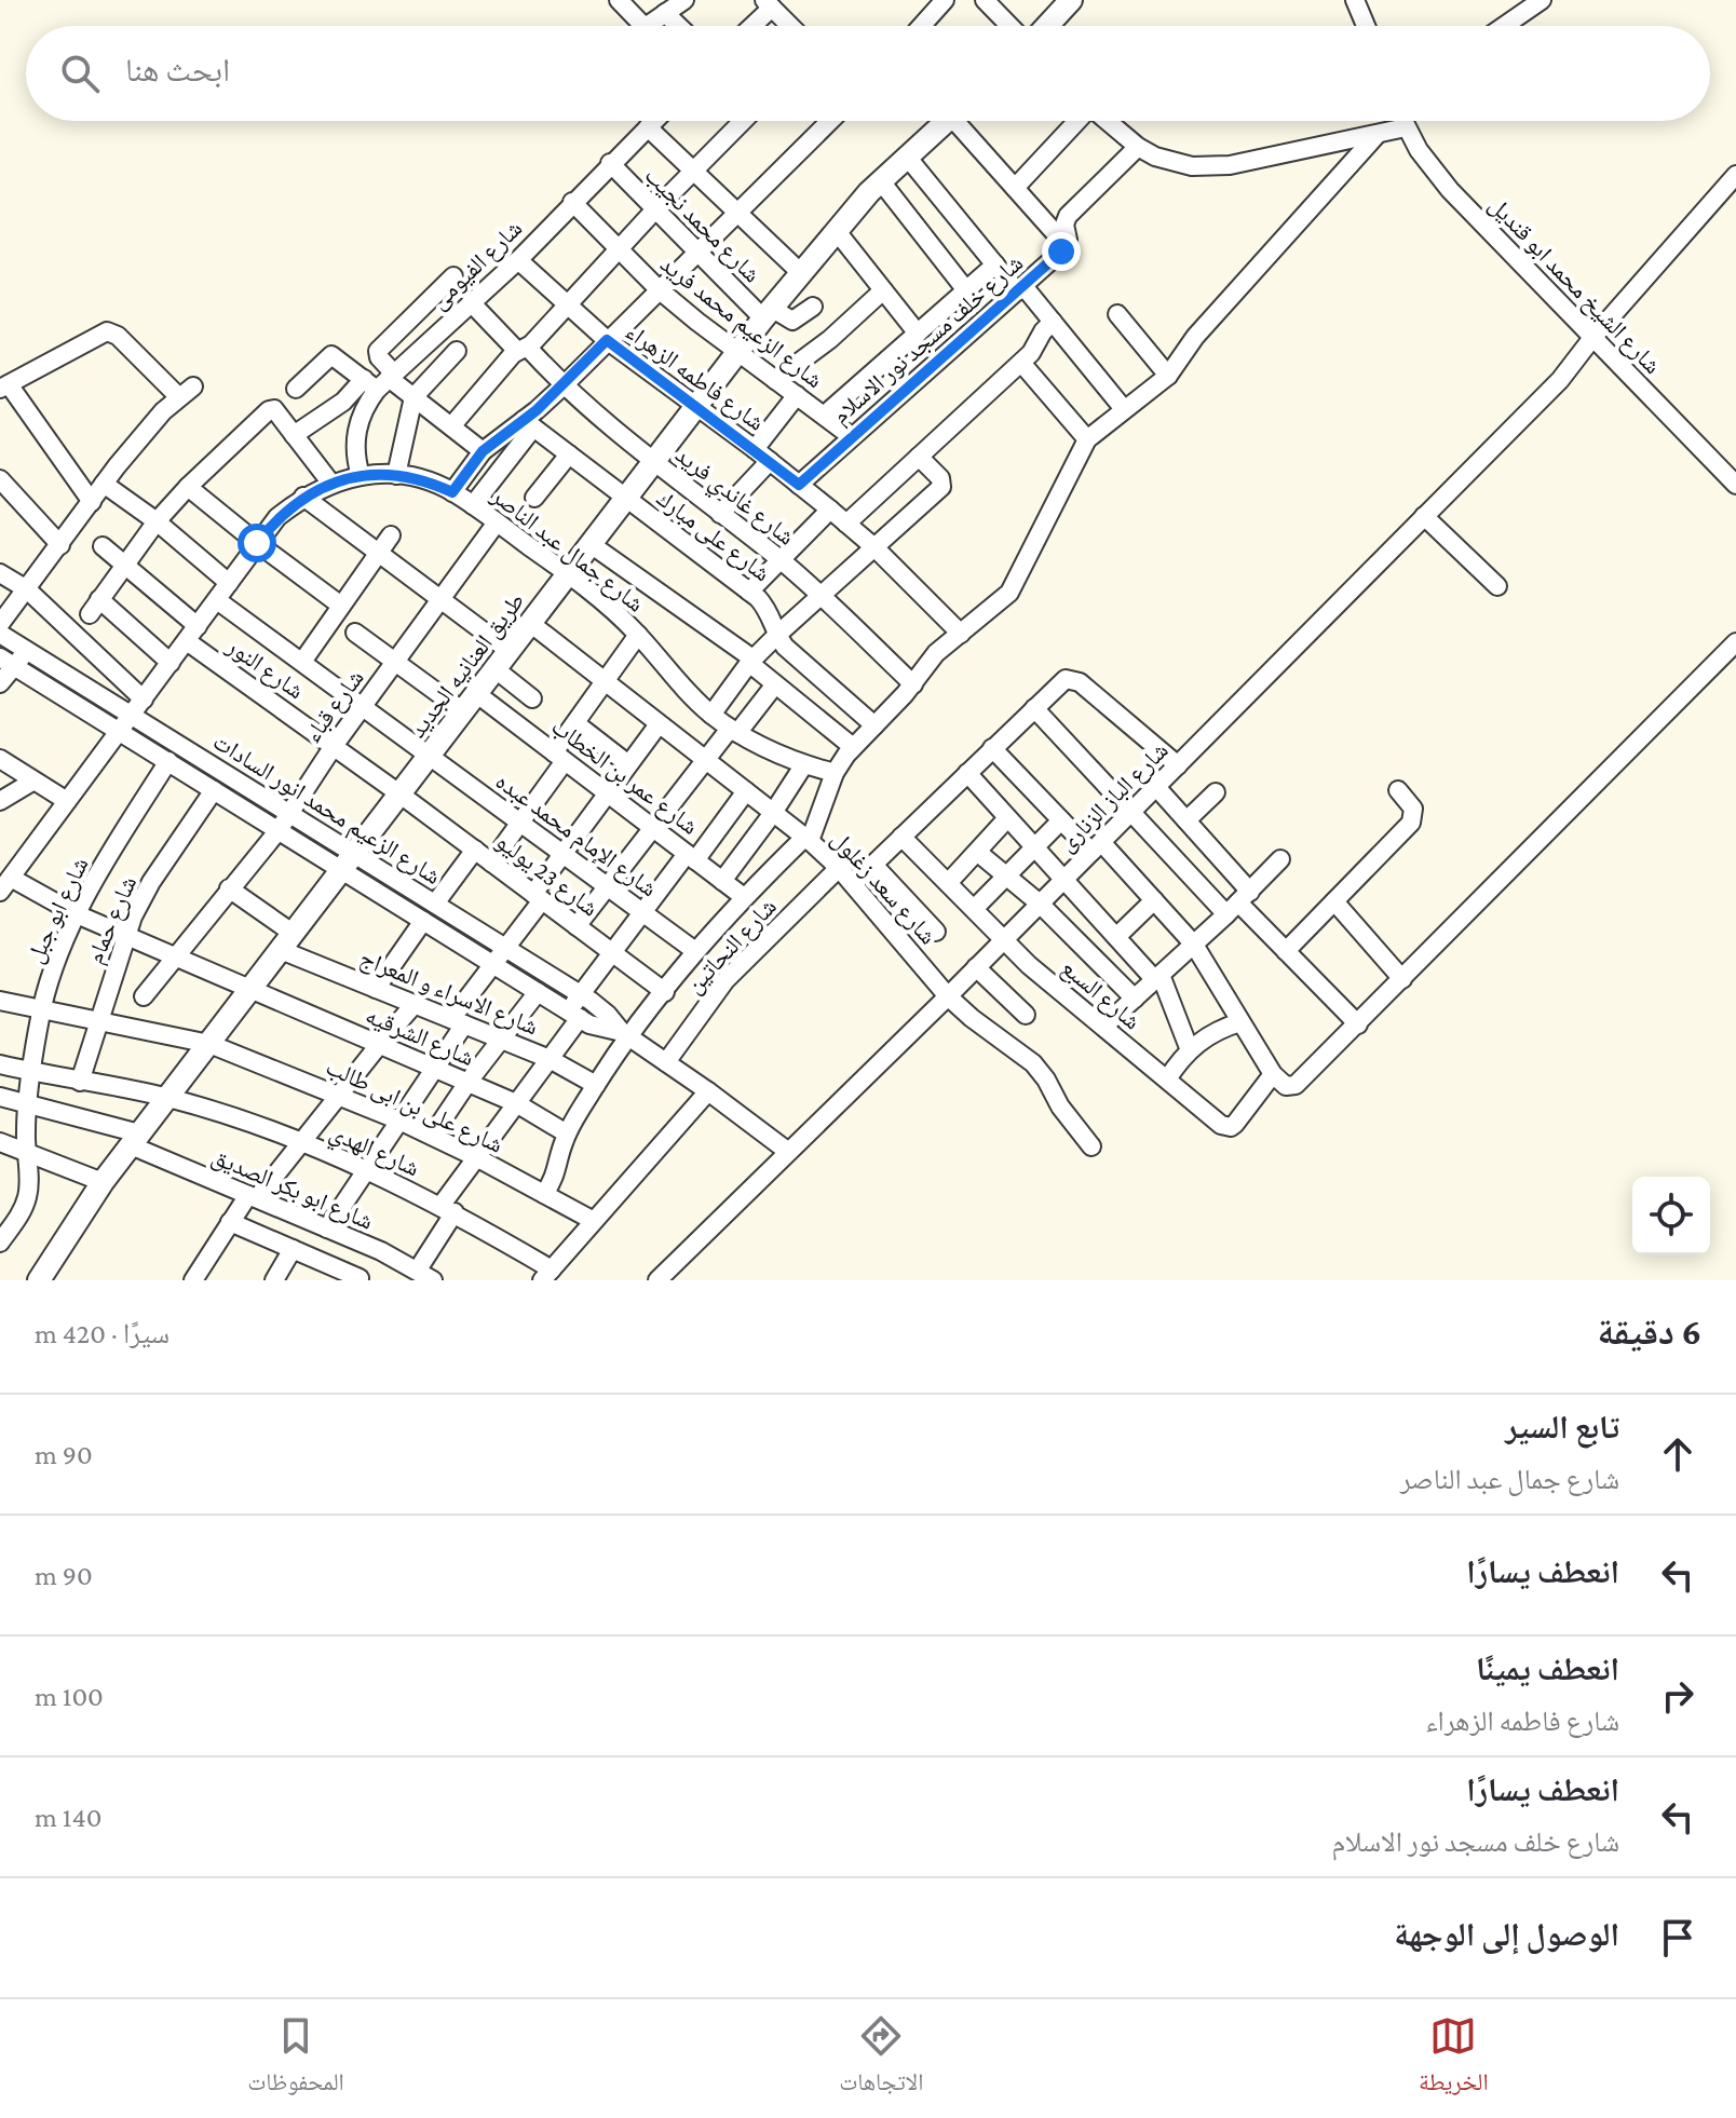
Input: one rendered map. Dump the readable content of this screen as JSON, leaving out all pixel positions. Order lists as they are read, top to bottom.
{
  "streets": {
    "street": [
      "شارع محمد نجيب",
      "شارع الفيومى",
      "شارع الشيخ محمد ابو قنديل",
      "شارع الزعيم محمد فريد",
      "شارع خلف مسجد نور الاسلام",
      "شارع فاطمه الزهراء",
      "شارع غاندي فريد",
      "شارع على مبارك",
      "شارع جمال عبد الناصر",
      "طريق العنانيه الجديد",
      "شارع النور",
      "شارع قباء",
      "شارع عمر بن الخطاب",
      "شارع الباز الزنارى",
      "شارع الزعيم محمد انور السادات",
      "شارع الإمام محمد عبده",
      "شارع 23 يوليو",
      "شارع سعد زغلول",
      "شارع ابو جبل",
      "شارع حمام",
      "شارع النحاتين",
      "شارع الاسراء و المعراج",
      "شارع السبع",
      "شارع الشرقيه",
      "شارع على بن ابى طالب",
      "شارع الهدي",
      "شارع ابو بكر الصديق"
    ]
  },
  "crossings": [
    ["شارع محمد نجيب", "شارع الفيومى"],
    ["شارع محمد نجيب", "طريق العنانيه الجديد"],
    ["شارع الفيومى", "شارع الزعيم محمد فريد"],
    ["شارع الفيومى", "شارع فاطمه الزهراء"],
    ["شارع الفيومى", "شارع غاندي فريد"],
    ["شارع الفيومى", "شارع جمال عبد الناصر"],
    ["شارع الشيخ محمد ابو قنديل", "شارع الباز الزنارى"],
    ["شارع الزعيم محمد فريد", "شارع خلف مسجد نور الاسلام"],
    ["شارع الزعيم محمد فريد", "طريق العنانيه الجديد"],
    ["شارع خلف مسجد نور الاسلام", "شارع فاطمه الزهراء"],
    ["شارع فاطمه الزهراء", "طريق العنانيه الجديد"],
    ["شارع غاندي فريد", "طريق العنانيه الجديد"],
    ["شارع على مبارك", "طريق العنانيه الجديد"],
    ["شارع جمال عبد الناصر", "طريق العنانيه الجديد"],
    ["شارع جمال عبد الناصر", "شارع النور"],
    ["شارع جمال عبد الناصر", "شارع قباء"],
    ["شارع جمال عبد الناصر", "شارع الزعيم محمد انور السادات"],
    ["شارع جمال عبد الناصر", "شارع الإمام محمد عبده"],
    ["شارع جمال عبد الناصر", "شارع الشرقيه"],
    ["طريق العنانيه الجديد", "شارع النور"],
    ["طريق العنانيه الجديد", "شارع عمر بن الخطاب"],
    ["طريق العنانيه الجديد", "شارع الزعيم محمد انور السادات"],
    ["طريق العنانيه الجديد", "شارع الإمام محمد عبده"],
    ["طريق العنانيه الجديد", "شارع 23 يوليو"],
    ["طريق العنانيه الجديد", "شارع سعد زغلول"],
    ["طريق العنانيه الجديد", "شارع الاسراء و المعراج"],
    ["طريق العنانيه الجديد", "شارع الشرقيه"],
    ["طريق العنانيه الجديد", "شارع على بن ابى طالب"],
    ["طريق العنانيه الجديد", "شارع الهدي"],
    ["طريق العنانيه الجديد", "شارع ابو بكر الصديق"],
    ["شارع النور", "شارع قباء"],
    ["شارع النور", "شارع 23 يوليو"],
    ["شارع قباء", "شارع عمر بن الخطاب"],
    ["شارع قباء", "شارع الزعيم محمد انور السادات"],
    ["شارع قباء", "شارع الإمام محمد عبده"],
    ["شارع قباء", "شارع الاسراء و المعراج"],
    ["شارع قباء", "شارع الشرقيه"],
    ["شارع الباز الزنارى", "شارع الزعيم محمد انور السادات"],
    ["شارع الباز الزنارى", "شارع سعد زغلول"],
    ["شارع الباز الزنارى", "شارع السبع"],
    ["شارع الزعيم محمد انور السادات", "شارع ابو جبل"],
    ["شارع الزعيم محمد انور السادات", "شارع حمام"],
    ["شارع الزعيم محمد انور السادات", "شارع النحاتين"],
    ["شارع سعد زغلول", "شارع النحاتين"],
    ["شارع ابو جبل", "شارع الشرقيه"],
    ["شارع ابو جبل", "شارع على بن ابى طالب"],
    ["شارع ابو جبل", "شارع الهدي"],
    ["شارع ابو جبل", "شارع ابو بكر الصديق"],
    ["شارع حمام", "شارع الشرقيه"],
    ["شارع حمام", "شارع على بن ابى طالب"],
    ["شارع حمام", "شارع الهدي"]
  ],
  "page": {
    "search": "ابحث هنا",
    "heading": ["6 دقيقة", "سيرًا · 420 m"],
    "list": [
      ["تابع السير", "شارع جمال عبد الناصر", "90 m"],
      ["انعطف يسارًا", "90 m"],
      ["انعطف يمينًا", "شارع فاطمه الزهراء", "100 m"],
      ["انعطف يسارًا", "شارع خلف مسجد نور الاسلام", "140 m"],
      "الوصول إلى الوجهة"
    ],
    "nav": ["الخريطة", "الاتجاهات", "المحفوظات"]
  }
}
